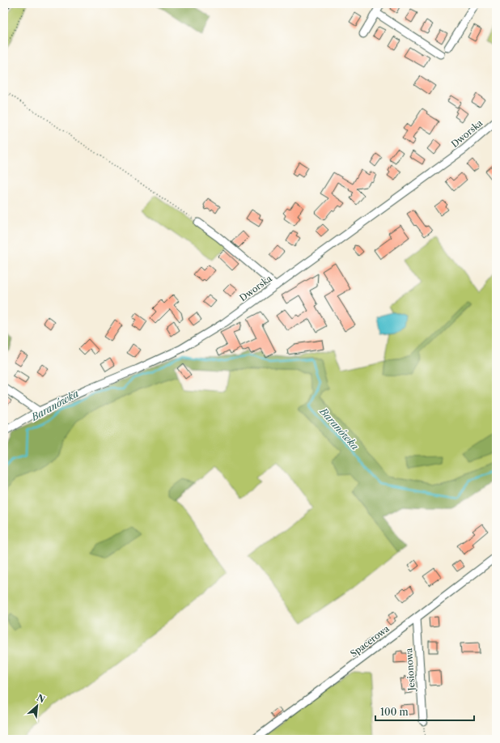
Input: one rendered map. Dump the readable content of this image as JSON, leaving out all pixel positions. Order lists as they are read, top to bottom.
{
  "streets": {
    "street": ["Dworska", "Spacerowa", "Jesionowa"]
  },
  "crossings": [
    ["Spacerowa", "Jesionowa"]
  ],
  "water": ["Baranówka"],
  "scale_bar": "100 m",
  "north": "top right"
}
